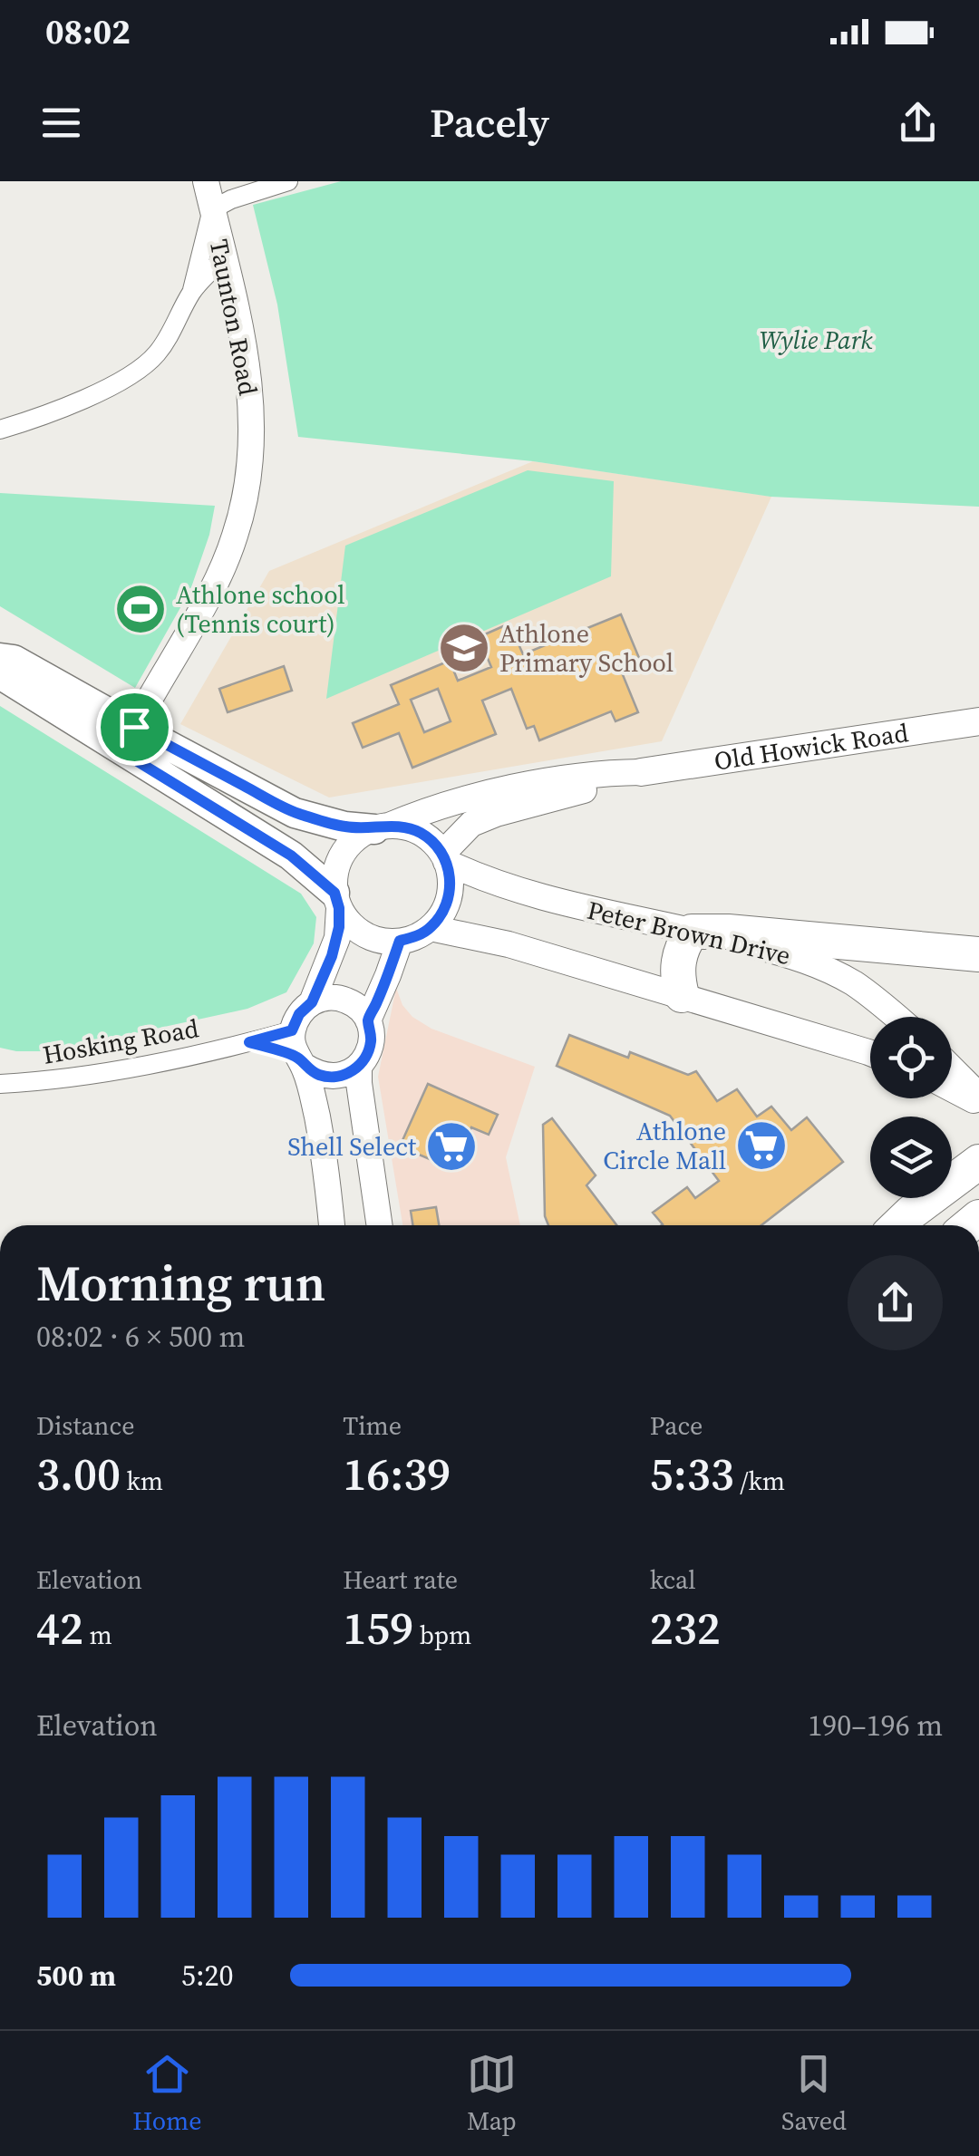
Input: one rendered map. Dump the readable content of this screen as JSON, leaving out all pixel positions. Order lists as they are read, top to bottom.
{
  "streets": {
    "main road": ["Old Howick Road"],
    "street": ["Taunton Road", "Peter Brown Drive", "Hosking Road"]
  },
  "crossings": [
    ["Old Howick Road", "Peter Brown Drive"]
  ],
  "parks": ["Wylie Park"],
  "places": {
    "sports": ["Athlone school (Tennis court)"],
    "school or university": ["Athlone Primary School"],
    "supermarket": ["Athlone Circle Mall", "Shell Select"]
  },
  "page": {
    "status": "08:02",
    "header": "Pacely",
    "heading": ["Morning run", "08:02 · 6 × 500 m"],
    "stats": [
      ["Distance", "3.00 km"],
      ["Time", "16:39"],
      ["Pace", "5:33 /km"],
      ["Elevation", "42 m"],
      ["Heart rate", "159 bpm"],
      ["kcal", "232"]
    ],
    "chart": ["Elevation", "190–196 m"],
    "list": [
      {
        "name": "500 m",
        "note": "5:20"
      }
    ],
    "tabs": ["Home", "Map", "Saved"]
  }
}
